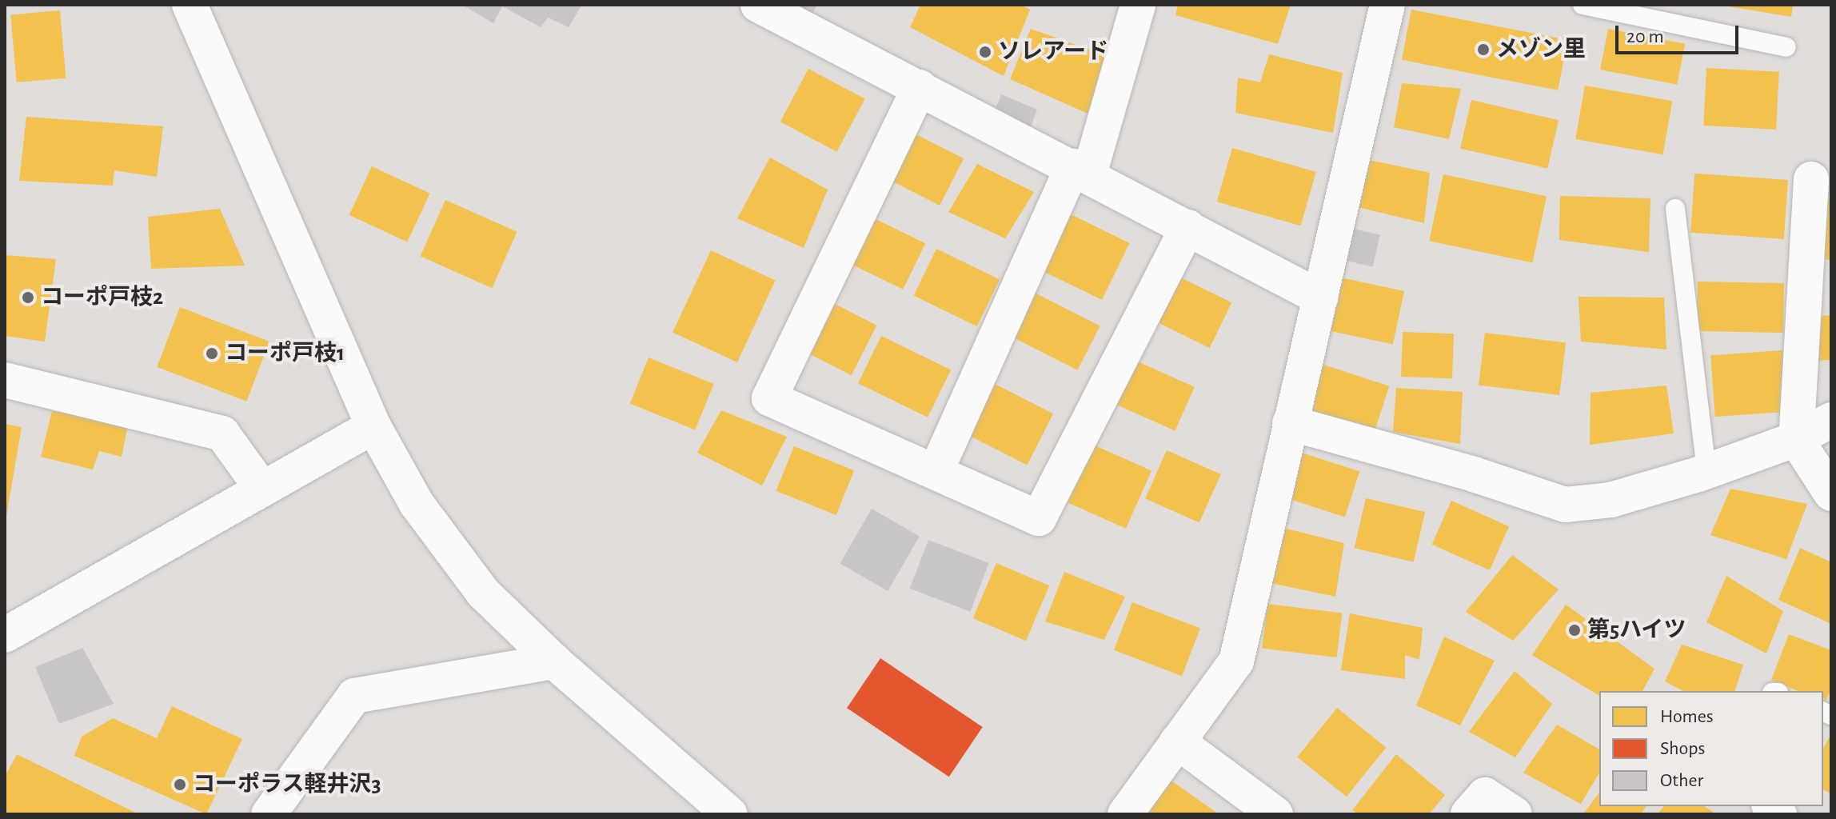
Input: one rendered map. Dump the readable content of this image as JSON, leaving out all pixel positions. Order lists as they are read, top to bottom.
{
  "places": [
    "メゾン里",
    "ソレアード",
    "コーポ戸枝2",
    "コーポ戸枝1",
    "第5ハイツ",
    "コーポラス軽井沢3"
  ],
  "legend": ["Homes", "Shops", "Other"],
  "scale_bar": "20 m"
}
